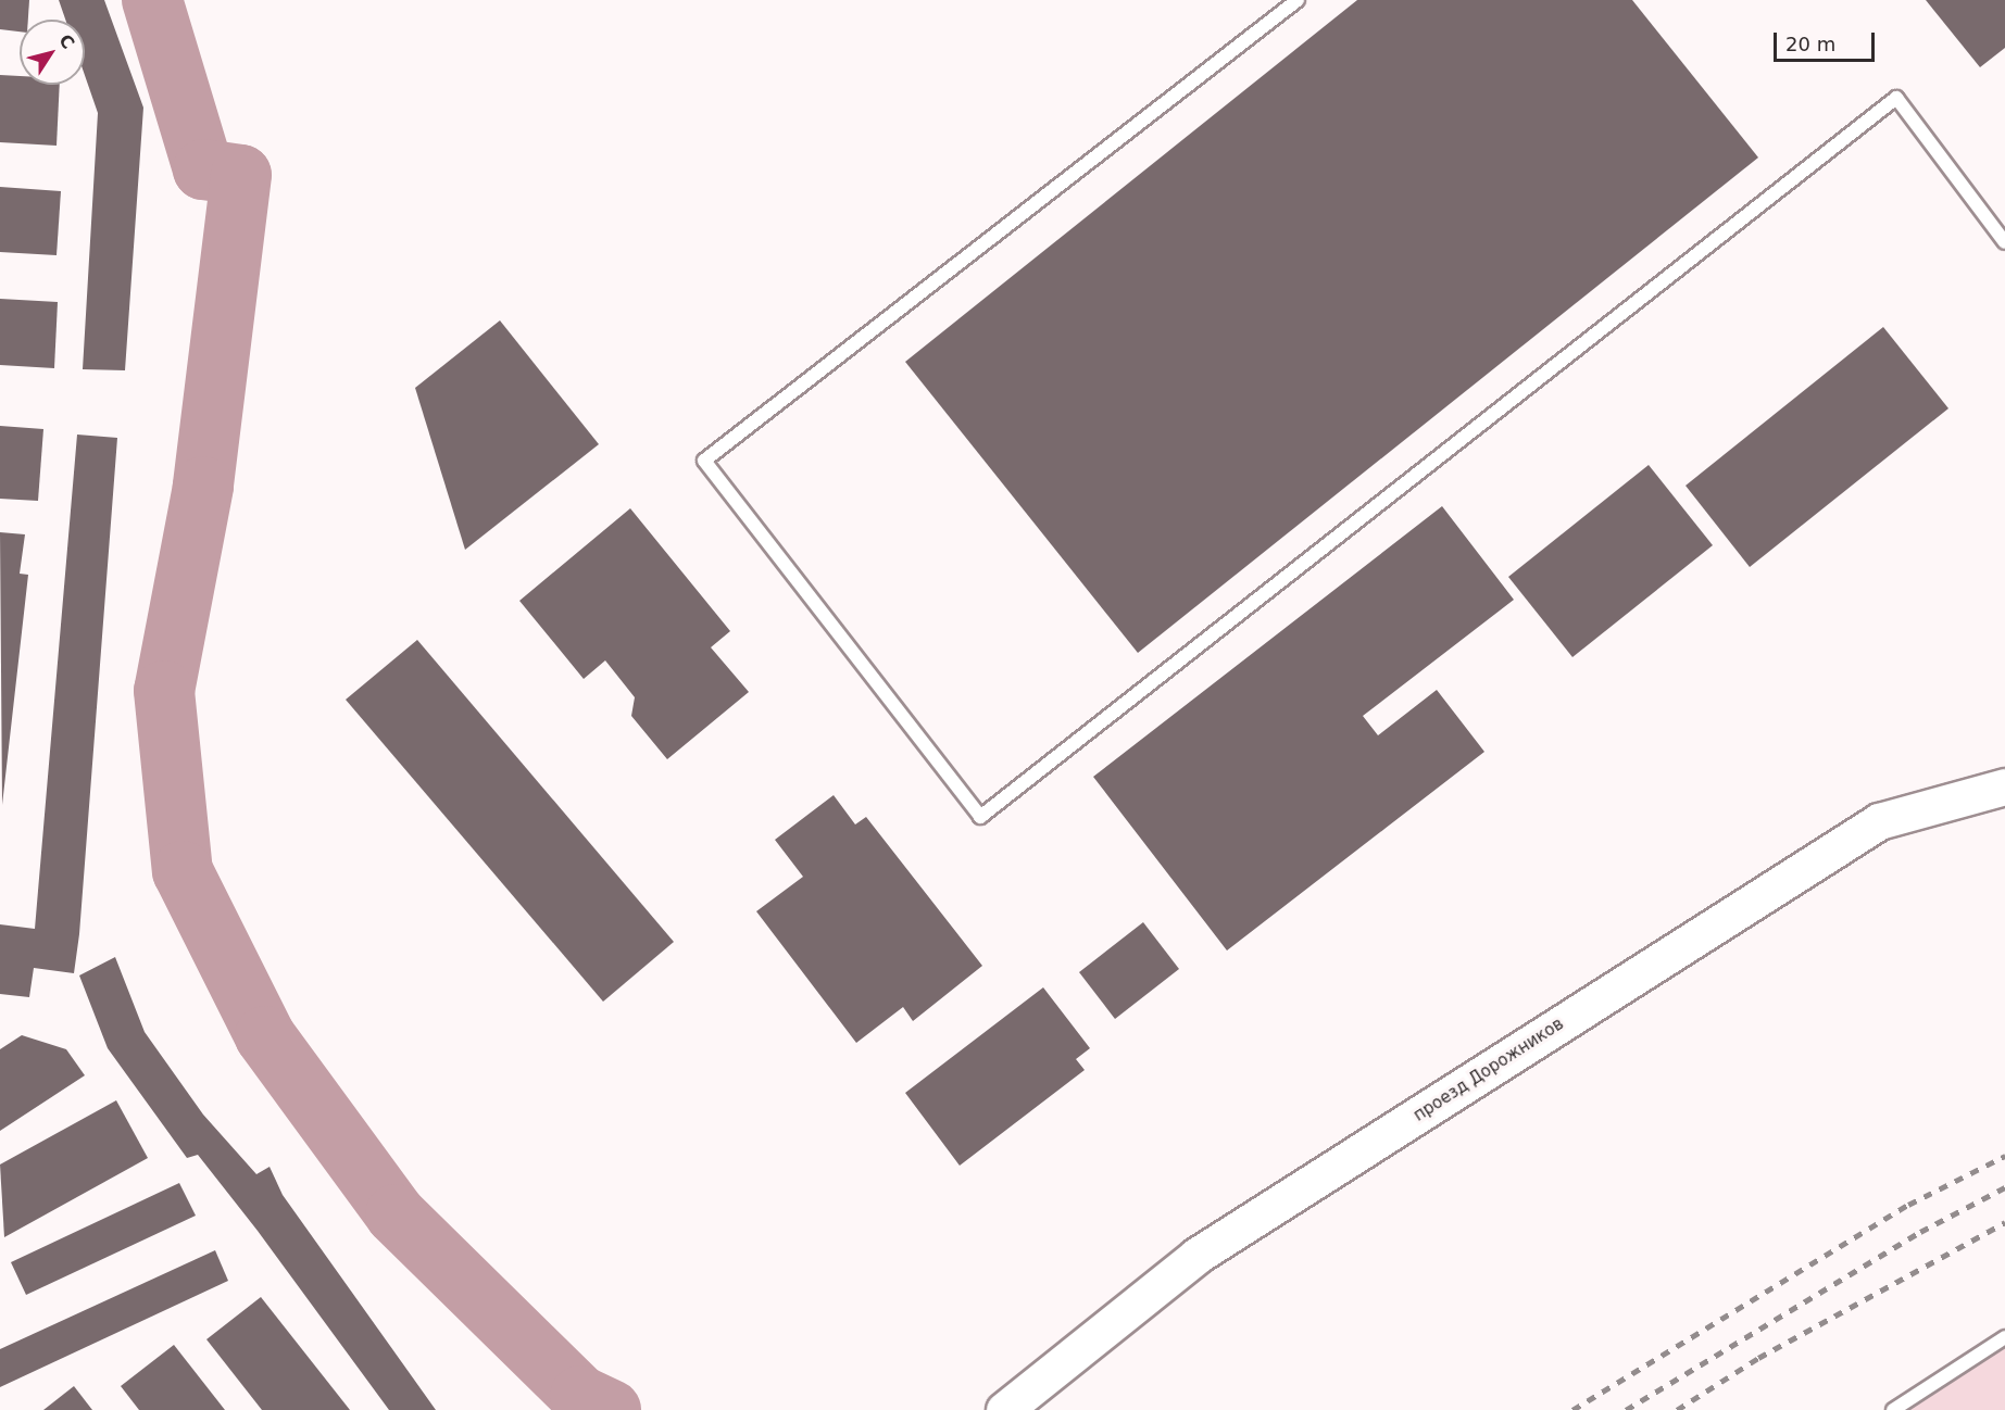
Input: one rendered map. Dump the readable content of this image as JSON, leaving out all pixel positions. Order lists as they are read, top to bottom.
{
  "streets": {
    "main road": ["проезд Дорожников"]
  },
  "scale_bar": "20 m",
  "north": "top right"
}
